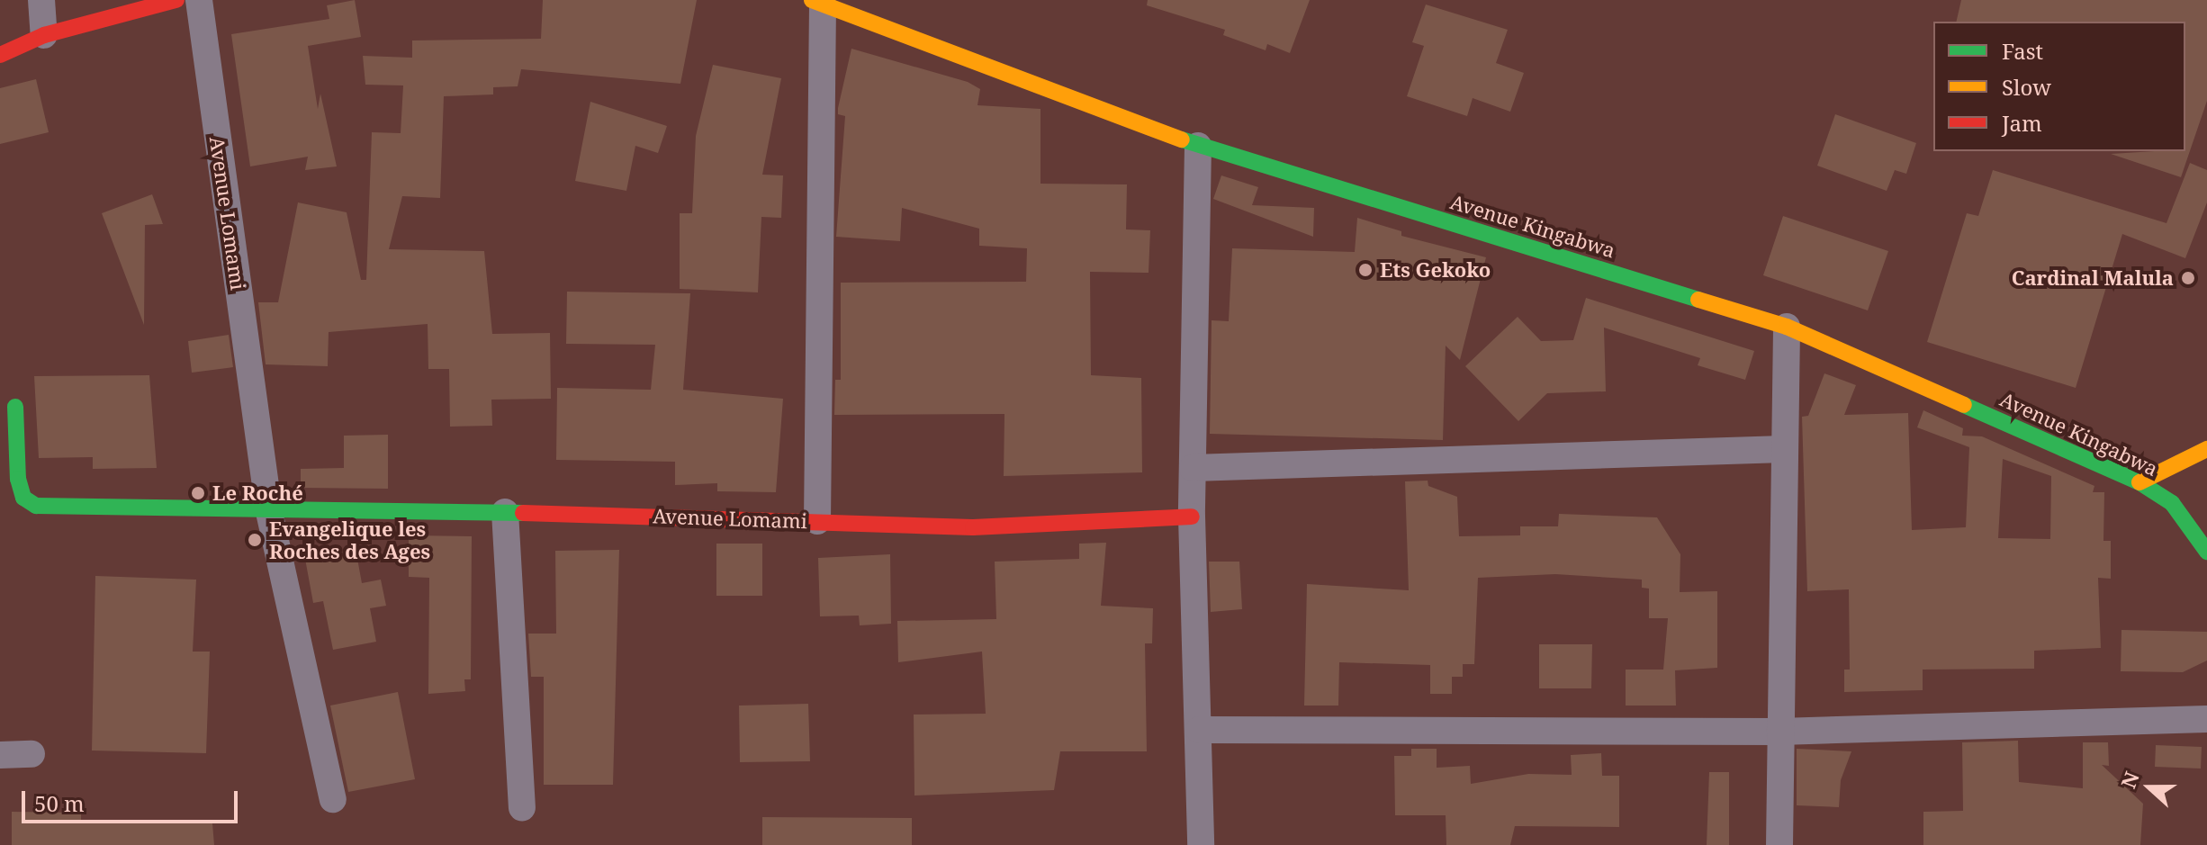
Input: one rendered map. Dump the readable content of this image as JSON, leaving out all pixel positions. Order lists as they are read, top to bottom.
{
  "streets": {
    "street": ["Avenue Lomami", "Avenue Kingabwa"]
  },
  "places": [
    "Ets Gekoko",
    "Cardinal Malula",
    "Le Roché",
    "Evangelique les Roches des Ages"
  ],
  "legend": ["Fast", "Slow", "Jam"],
  "scale_bar": "50 m",
  "north": "left"
}
